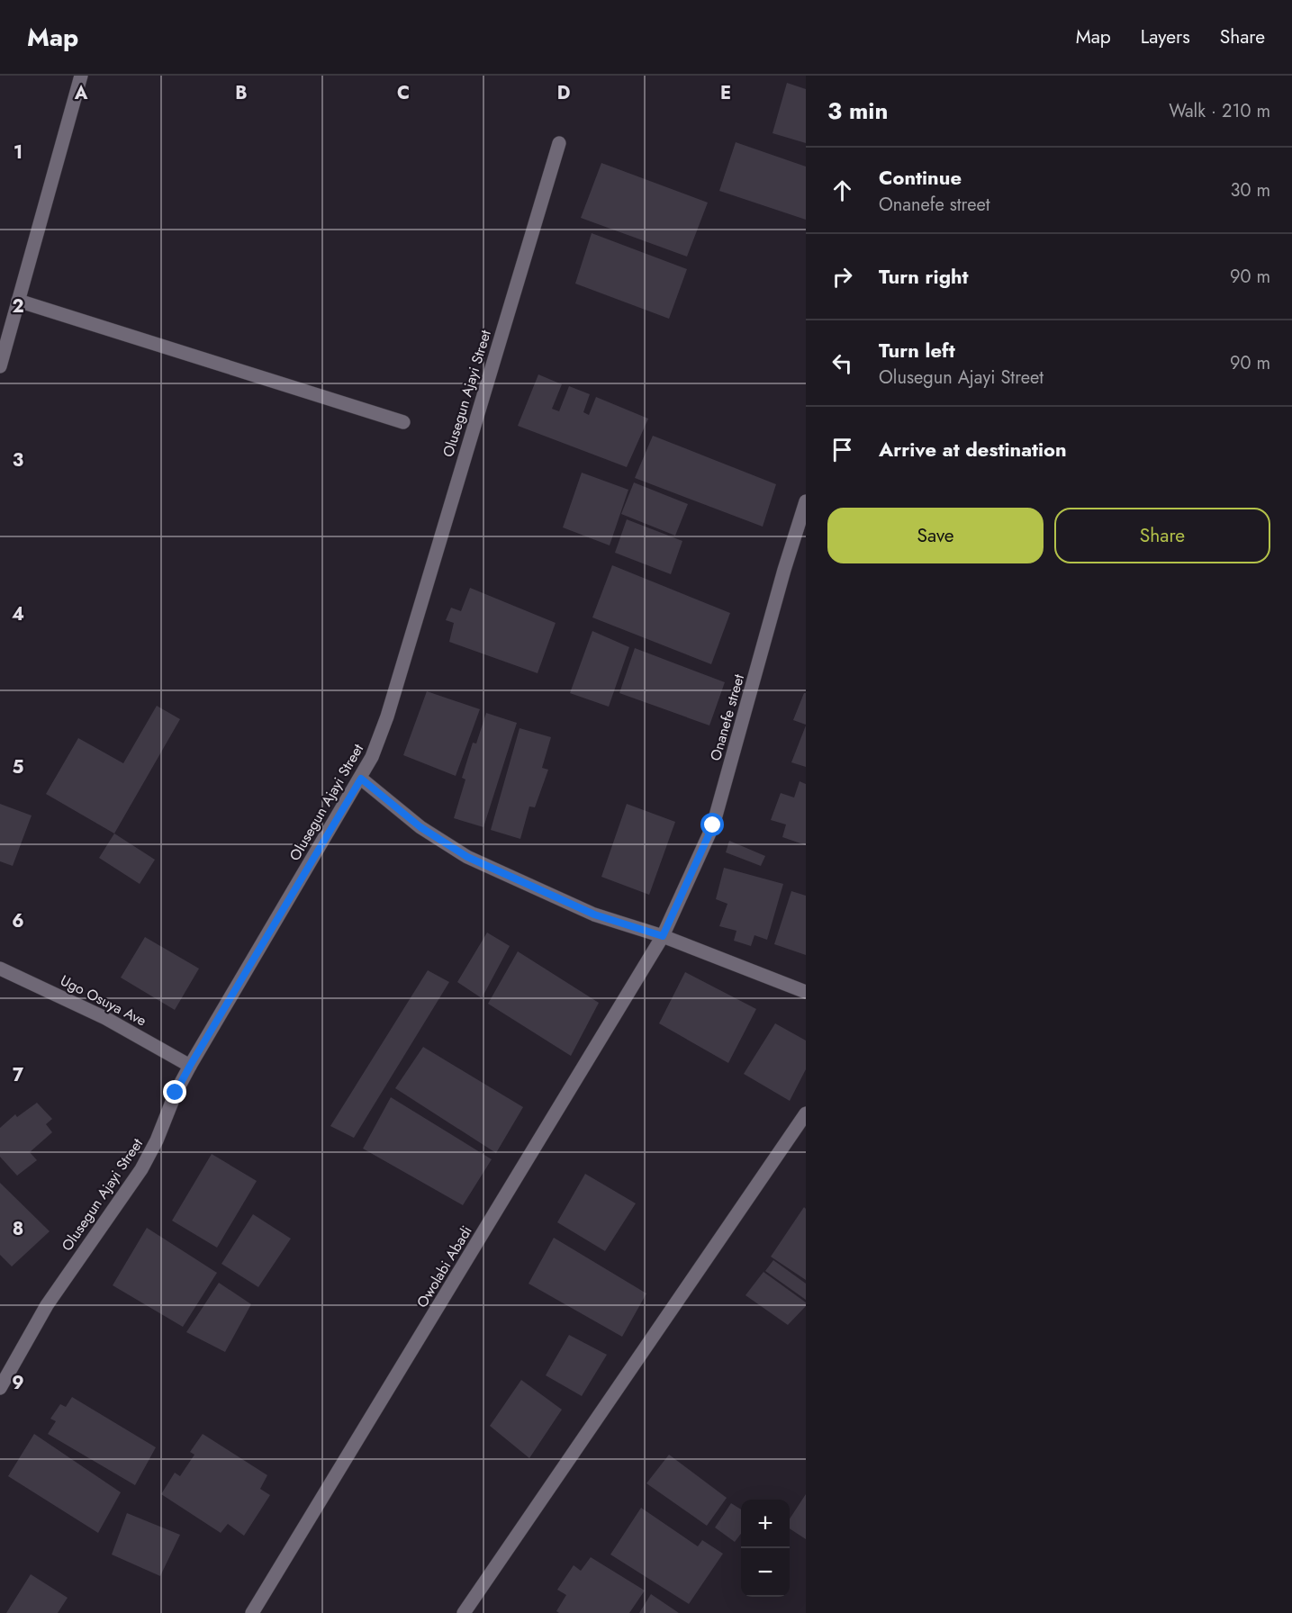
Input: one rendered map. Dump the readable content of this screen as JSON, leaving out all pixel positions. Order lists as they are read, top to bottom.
{
  "streets": {
    "street": [
      "Olusegun Ajayi Street",
      "Onanefe street",
      "Ugo Osuya Ave",
      "Owolabi Abadi"
    ]
  },
  "crossings": [
    ["Olusegun Ajayi Street", "Ugo Osuya Ave"],
    ["Onanefe street", "Owolabi Abadi"]
  ],
  "page": {
    "header": "Map",
    "nav": ["Map", "Layers", "Share"],
    "heading": ["3 min", "Walk · 210 m"],
    "list": [
      ["Continue", "Onanefe street", "30 m"],
      ["Turn right", "90 m"],
      ["Turn left", "Olusegun Ajayi Street", "90 m"],
      "Arrive at destination"
    ],
    "buttons": ["Save", "Share"],
    "map_buttons": ["+", "−"]
  },
  "grid": {
    "columns": [
      "A",
      "B",
      "C",
      "D",
      "E"
    ],
    "rows": [
      "1",
      "2",
      "3",
      "4",
      "5",
      "6",
      "7",
      "8",
      "9"
    ]
  }
}
